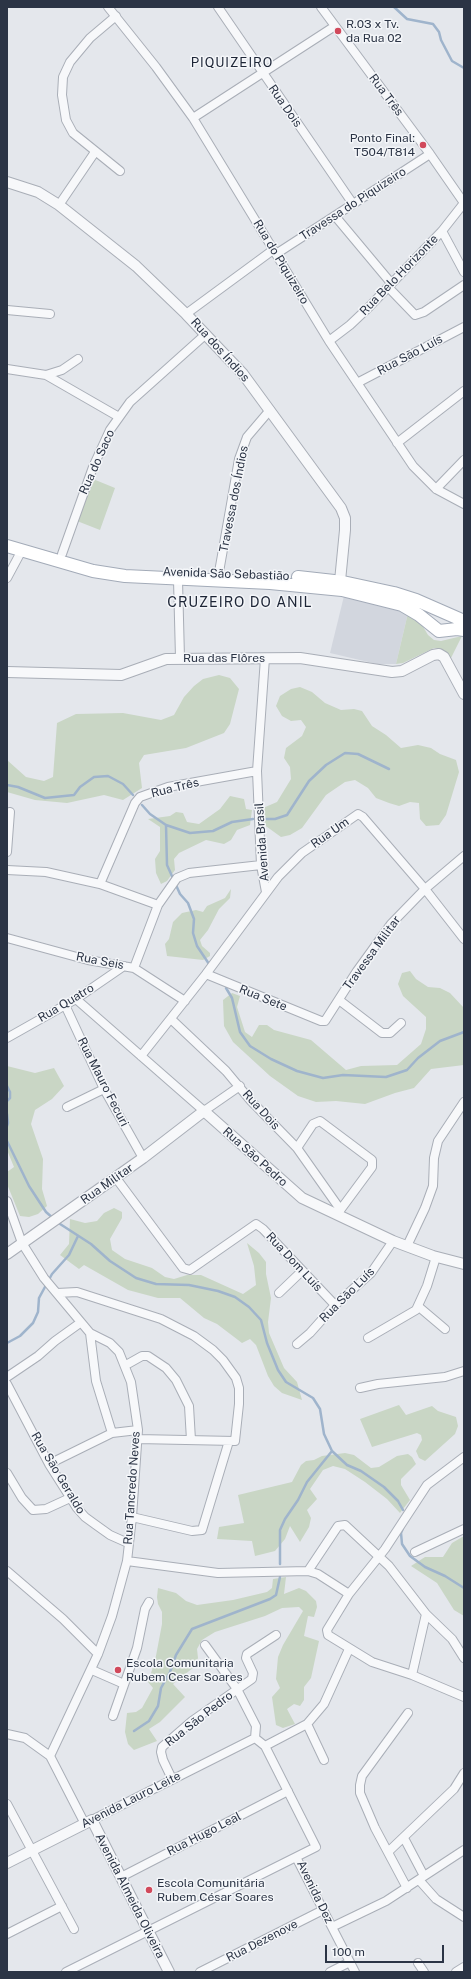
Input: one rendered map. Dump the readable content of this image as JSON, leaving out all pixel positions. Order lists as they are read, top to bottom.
{
  "streets": {
    "main road": ["Avenida São Sebastião"],
    "street": [
      "Rua Três",
      "Rua Dois",
      "Travessa do Piquizeiro",
      "Rua do Piquizeiro",
      "Rua Belo Horizonte",
      "Rua dos Índios",
      "Rua São Luís",
      "Rua do Saco",
      "Travessa dos Índios",
      "Rua das Flôres",
      "Rua Um",
      "Avenida Brasil",
      "Travessa Militar",
      "Rua Seis",
      "Rua Sete",
      "Rua Quatro",
      "Rua Mauro Fecuri",
      "Rua São Pedro",
      "Rua Militar",
      "Rua Dom Luís",
      "Rua São Geraldo",
      "Rua Tancredo Neves",
      "Avenida Lauro Leite",
      "Rua Hugo Leal",
      "Avenida Dez",
      "Avenida Almeida Oliveira",
      "Rua Dezenove"
    ]
  },
  "crossings": [
    ["Rua Três", "Travessa do Piquizeiro"],
    ["Rua Três", "Rua Belo Horizonte"],
    ["Rua Três", "Avenida Brasil"],
    ["Rua Dois", "Travessa do Piquizeiro"],
    ["Rua Dois", "Avenida Brasil"],
    ["Rua Dois", "Rua São Pedro"],
    ["Travessa do Piquizeiro", "Rua do Piquizeiro"],
    ["Travessa do Piquizeiro", "Rua dos Índios"],
    ["Rua do Piquizeiro", "Rua Belo Horizonte"],
    ["Rua do Piquizeiro", "Rua São Luís"],
    ["Rua dos Índios", "Rua do Saco"],
    ["Rua dos Índios", "Travessa dos Índios"],
    ["Rua dos Índios", "Avenida São Sebastião"],
    ["Rua São Luís", "Rua São Pedro"],
    ["Rua São Luís", "Rua Dom Luís"],
    ["Rua do Saco", "Avenida São Sebastião"],
    ["Travessa dos Índios", "Avenida São Sebastião"],
    ["Rua das Flôres", "Avenida Brasil"],
    ["Rua Um", "Avenida Brasil"],
    ["Rua Um", "Travessa Militar"],
    ["Avenida Brasil", "Rua Seis"],
    ["Avenida Brasil", "Rua Sete"],
    ["Avenida Brasil", "Rua São Pedro"],
    ["Travessa Militar", "Rua Sete"],
    ["Rua Seis", "Rua Quatro"],
    ["Rua Quatro", "Rua Mauro Fecuri"],
    ["Rua Quatro", "Rua São Pedro"],
    ["Rua Mauro Fecuri", "Rua Militar"],
    ["Rua São Pedro", "Rua Militar"],
    ["Rua São Pedro", "Avenida Lauro Leite"],
    ["Rua Militar", "Rua Dom Luís"],
    ["Rua Militar", "Rua Tancredo Neves"],
    ["Rua São Geraldo", "Rua Tancredo Neves"],
    ["Avenida Lauro Leite", "Avenida Dez"],
    ["Avenida Lauro Leite", "Avenida Almeida Oliveira"],
    ["Rua Hugo Leal", "Avenida Dez"],
    ["Rua Hugo Leal", "Avenida Almeida Oliveira"],
    ["Avenida Dez", "Rua Dezenove"]
  ],
  "districts": ["PIQUIZEIRO", "CRUZEIRO DO ANIL"],
  "places": [
    "R.03 x Tv. da Rua 02",
    "Ponto Final: T504/T814",
    "Escola Comunitaria Rubem Cesar Soares",
    "Escola Comunitária Rubem César Soares"
  ],
  "scale_bar": "100 m"
}
